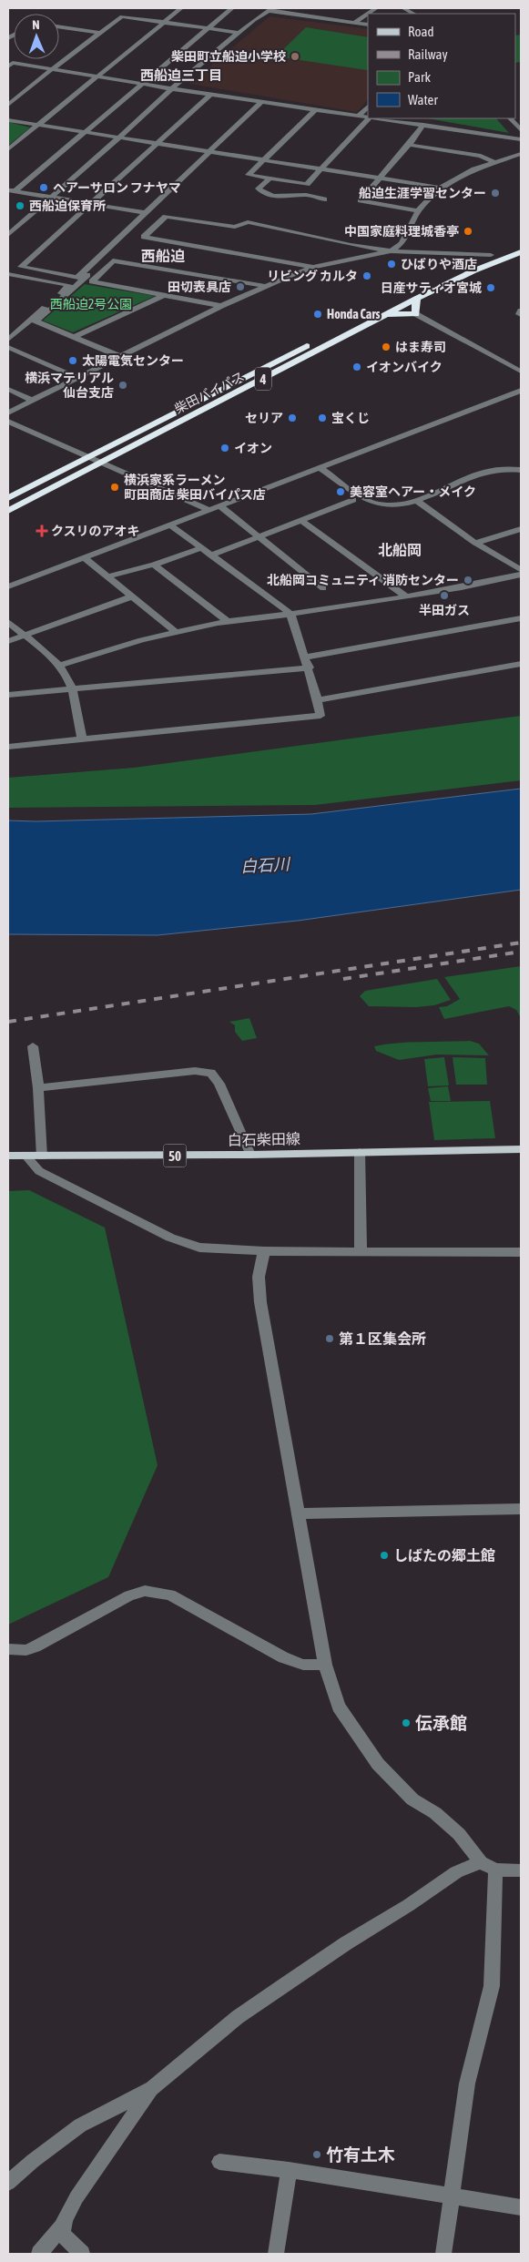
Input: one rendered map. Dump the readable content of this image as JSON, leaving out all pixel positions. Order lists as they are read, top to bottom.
{
  "streets": {
    "highway": ["4", "柴田バイパス"],
    "main road": ["白石柴田線", "50"]
  },
  "districts": ["西船迫三丁目", "西船迫", "北船岡"],
  "water": ["白石川"],
  "parks": ["西船迫2号公園"],
  "places": {
    "other": [
      "柴田町立船迫小学校",
      "ヘアーサロン フナヤマ",
      "船迫生涯学習センター",
      "西船迫保育所",
      "中国家庭料理城香亭",
      "ひばりや酒店",
      "リビング カルタ",
      "田切表具店",
      "日産サティオ宮城",
      "Honda Cars",
      "はま寿司",
      "太陽電気センター",
      "イオンバイク",
      "横浜マテリアル 仙台支店",
      "セリア",
      "宝くじ",
      "イオン",
      "横浜家系ラーメン 町田商店 柴田バイパス店",
      "美容室ヘアー・メイク",
      "北船岡コミュニティ 消防センター",
      "半田ガス",
      "第１区集会所",
      "しばたの郷土館",
      "伝承館",
      "竹有土木"
    ],
    "health": ["クスリのアオキ"]
  },
  "legend": [
    "Road",
    "Railway",
    "Park",
    "Water"
  ],
  "north": "top"
}
